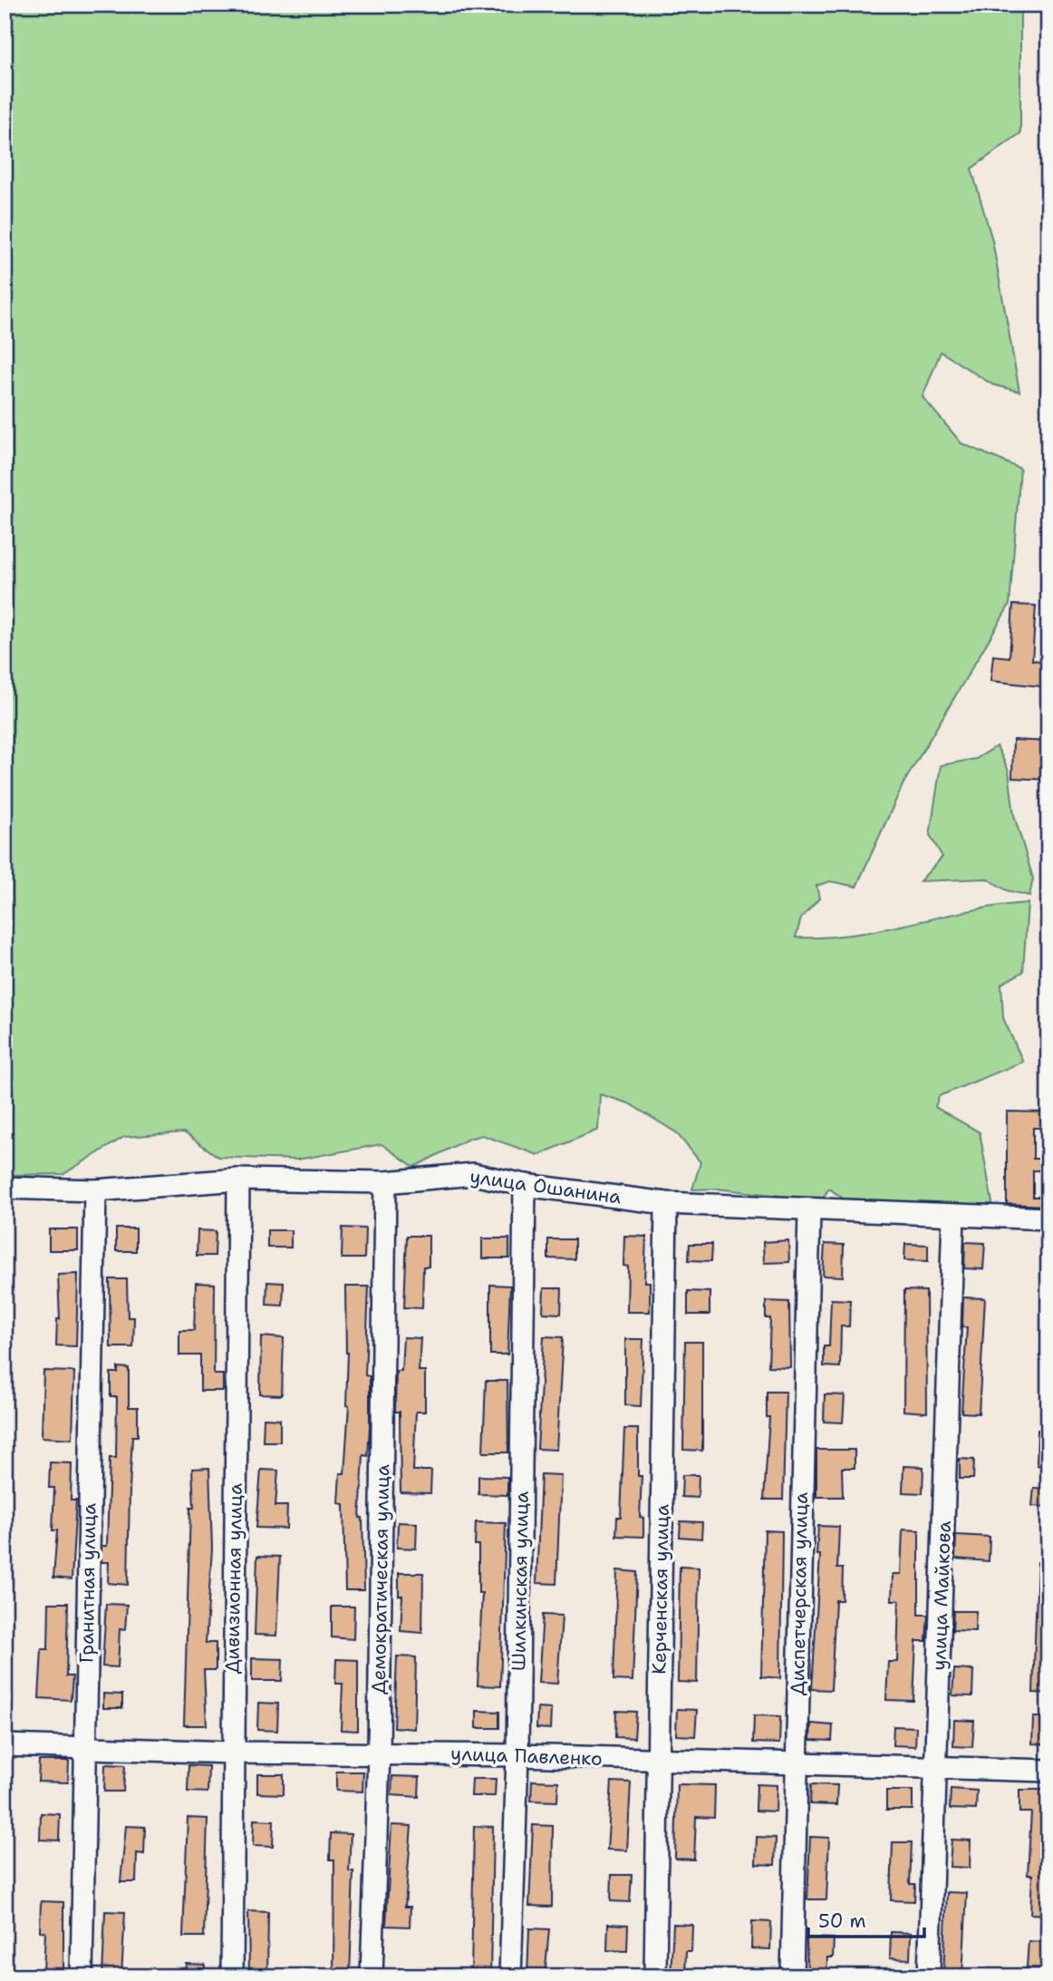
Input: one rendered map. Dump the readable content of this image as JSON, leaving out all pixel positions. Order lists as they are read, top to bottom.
{
  "streets": {
    "street": [
      "улица Ошанина",
      "Дивизионная улица",
      "Демократическая улица",
      "Шилкинская улица",
      "Гранитная улица",
      "Керченская улица",
      "Диспетчерская улица",
      "улица Майкова",
      "улица Павленко"
    ]
  },
  "crossings": [
    ["улица Ошанина", "Дивизионная улица"],
    ["улица Ошанина", "Демократическая улица"],
    ["улица Ошанина", "Шилкинская улица"],
    ["улица Ошанина", "Гранитная улица"],
    ["улица Ошанина", "Керченская улица"],
    ["улица Ошанина", "Диспетчерская улица"],
    ["улица Ошанина", "улица Майкова"],
    ["Дивизионная улица", "улица Павленко"],
    ["Демократическая улица", "улица Павленко"],
    ["Шилкинская улица", "улица Павленко"],
    ["Гранитная улица", "улица Павленко"],
    ["Керченская улица", "улица Павленко"],
    ["Диспетчерская улица", "улица Павленко"],
    ["улица Майкова", "улица Павленко"]
  ],
  "scale_bar": "50 m"
}
